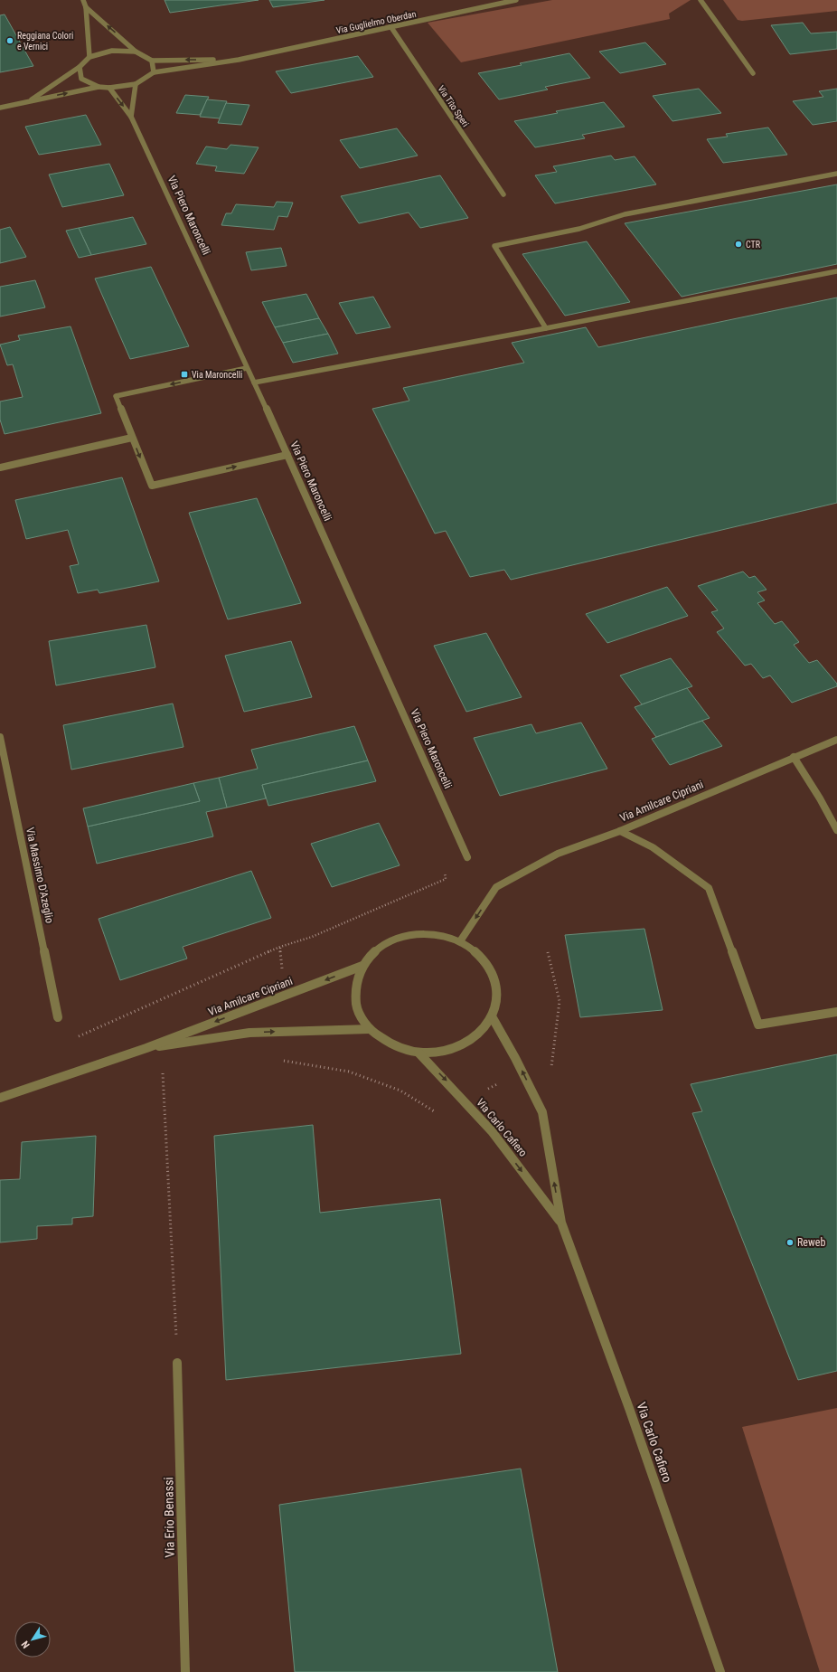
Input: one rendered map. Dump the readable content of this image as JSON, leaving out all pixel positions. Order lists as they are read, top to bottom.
{
  "streets": {
    "street": [
      "Via Guglielmo Oberdan",
      "Via Tito Speri",
      "Via Piero Maroncelli",
      "Via Amilcare Cipriani",
      "Via Massimo D'Azeglio",
      "Via Carlo Cafiero",
      "Via Erio Benassi"
    ]
  },
  "crossings": [
    ["Via Guglielmo Oberdan", "Via Tito Speri"],
    ["Via Guglielmo Oberdan", "Via Piero Maroncelli"],
    ["Via Amilcare Cipriani", "Via Carlo Cafiero"]
  ],
  "places": {
    "other": ["Reggiana Colori e Vernici", "CTR", "Reweb"],
    "transit": ["Via Maroncelli"]
  },
  "north": "bottom left"
}
